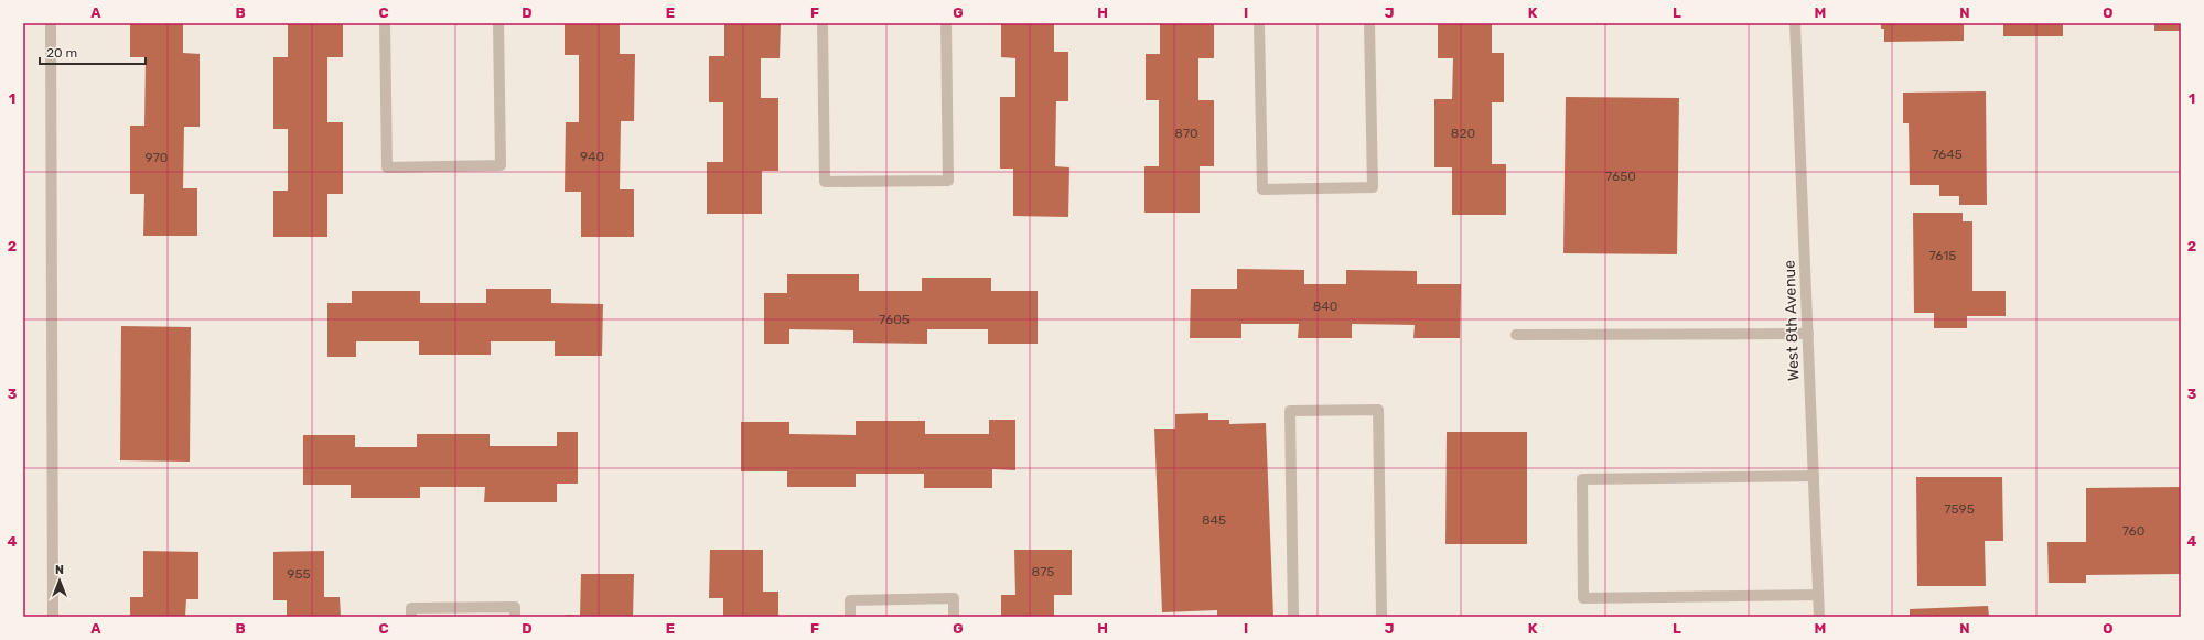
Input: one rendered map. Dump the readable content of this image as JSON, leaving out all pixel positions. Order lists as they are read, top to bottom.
{
  "streets": {
    "street": ["West 8th Avenue"]
  },
  "house_numbers": [
    "870",
    "820",
    "7645",
    "940",
    "970",
    "7650",
    "7615",
    "840",
    "7605",
    "7595",
    "845",
    "760",
    "875",
    "955"
  ],
  "scale_bar": "20 m",
  "north": "top",
  "grid": {
    "columns": [
      "A",
      "B",
      "C",
      "D",
      "E",
      "F",
      "G",
      "H",
      "I",
      "J",
      "K",
      "L",
      "M",
      "N",
      "O"
    ],
    "rows": [
      "1",
      "2",
      "3",
      "4"
    ]
  }
}
